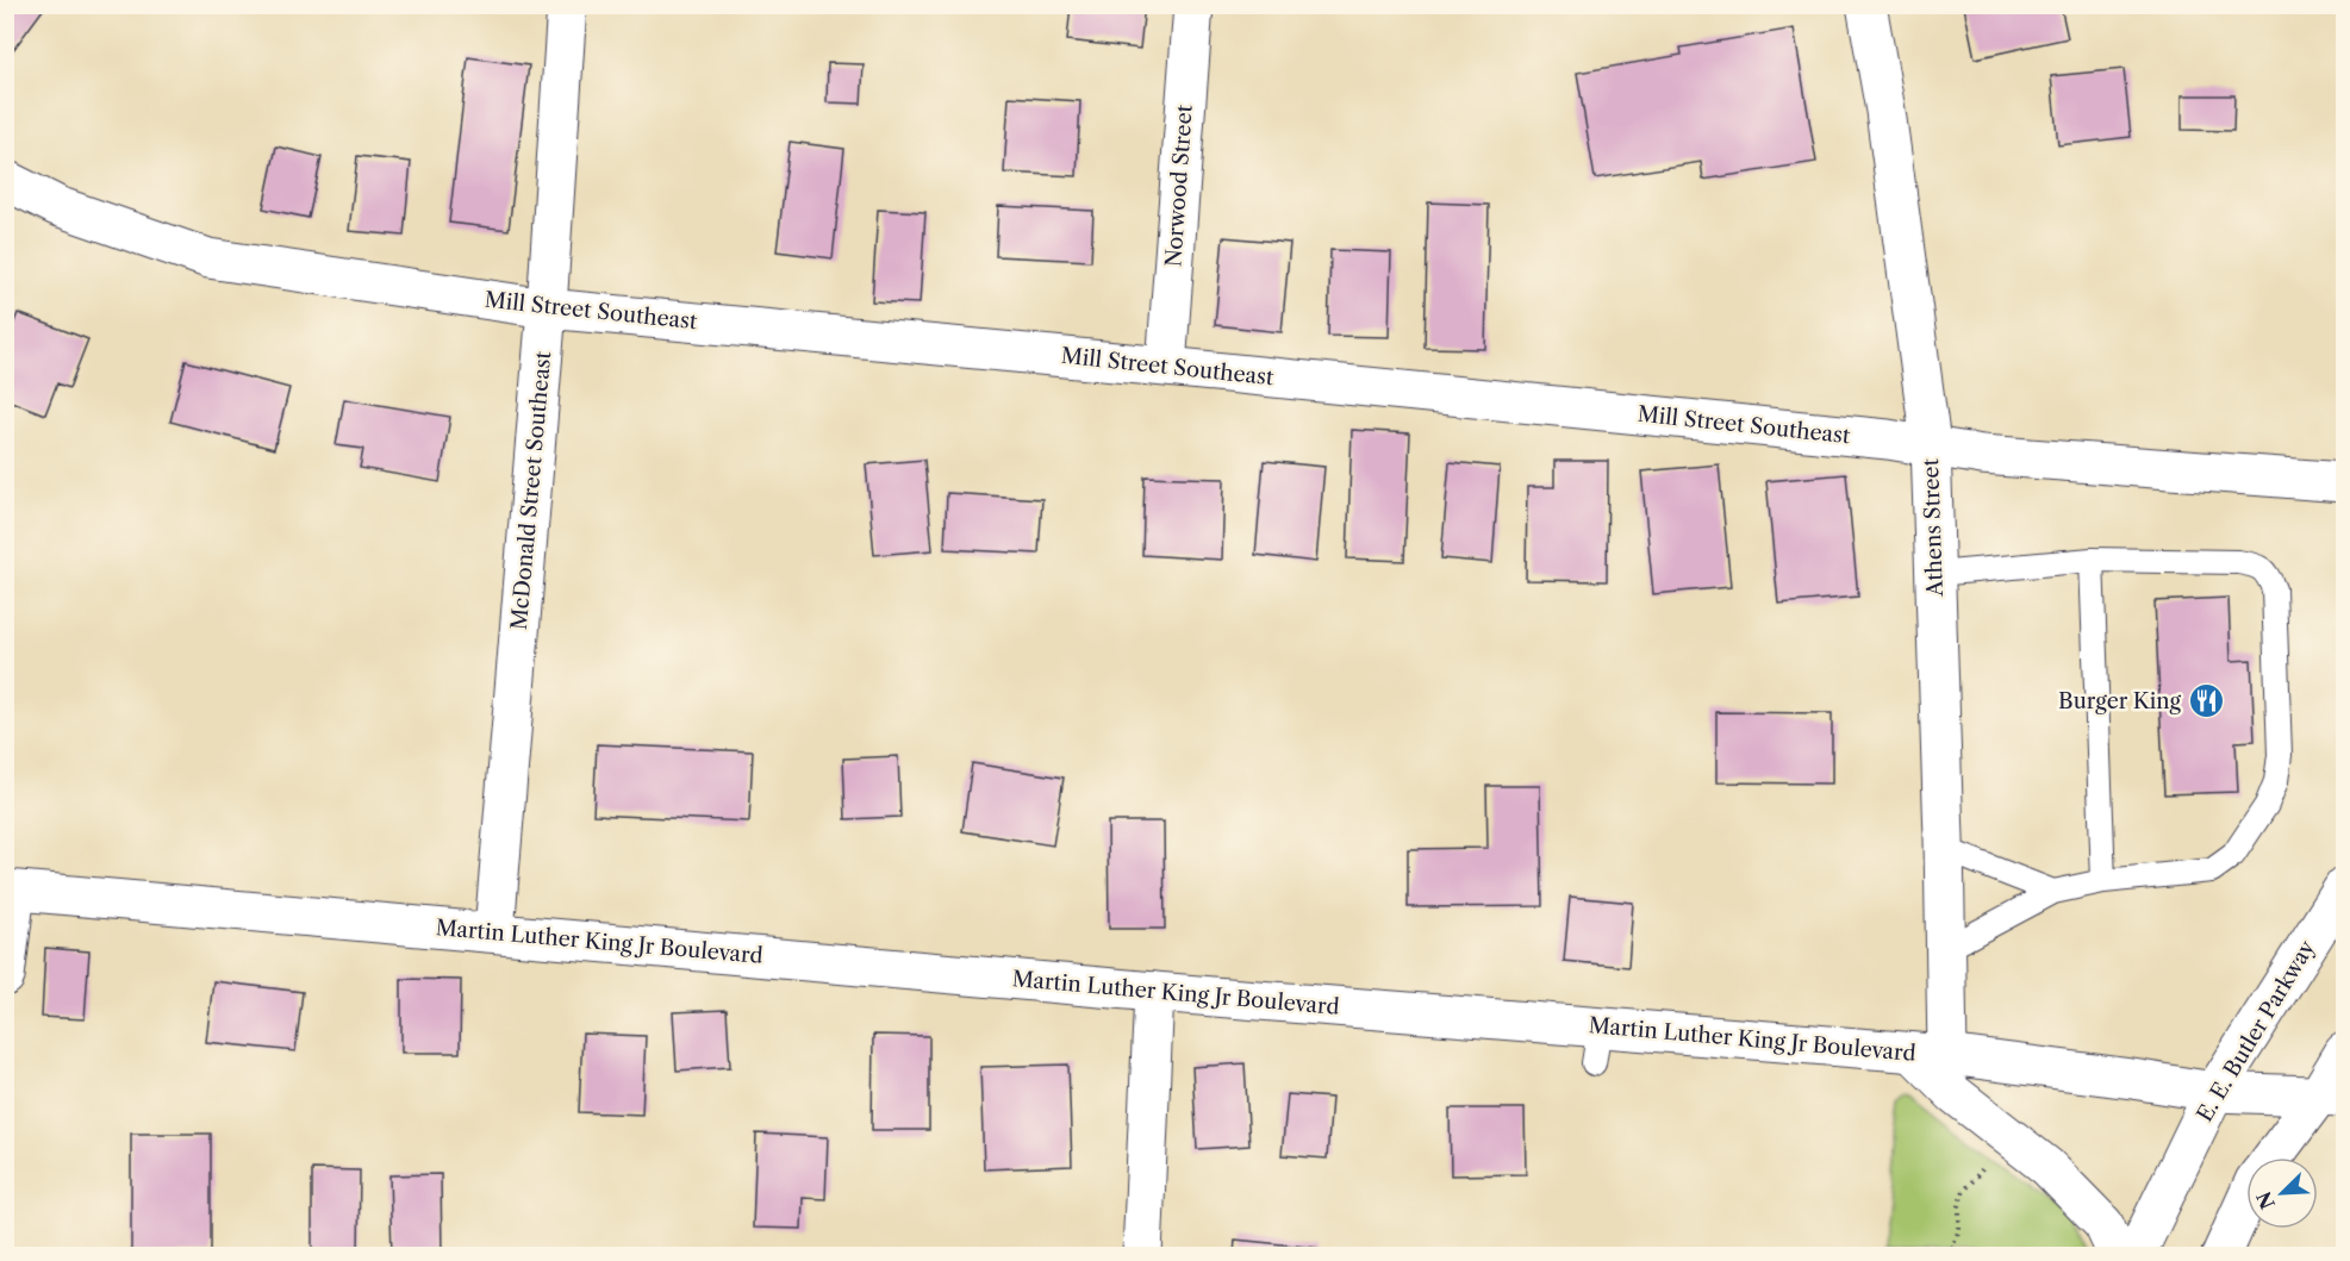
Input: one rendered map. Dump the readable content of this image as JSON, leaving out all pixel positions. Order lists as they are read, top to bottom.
{
  "streets": {
    "main road": [
      "Norwood Street",
      "Mill Street Southeast",
      "McDonald Street Southeast",
      "Athens Street",
      "Martin Luther King Jr Boulevard",
      "E. E. Butler Parkway"
    ]
  },
  "crossings": [
    ["Norwood Street", "Mill Street Southeast"],
    ["Mill Street Southeast", "McDonald Street Southeast"],
    ["Mill Street Southeast", "Athens Street"],
    ["McDonald Street Southeast", "Martin Luther King Jr Boulevard"],
    ["Athens Street", "Martin Luther King Jr Boulevard"],
    ["Martin Luther King Jr Boulevard", "E. E. Butler Parkway"]
  ],
  "places": {
    "restaurant": ["Burger King"]
  },
  "north": "bottom left"
}
